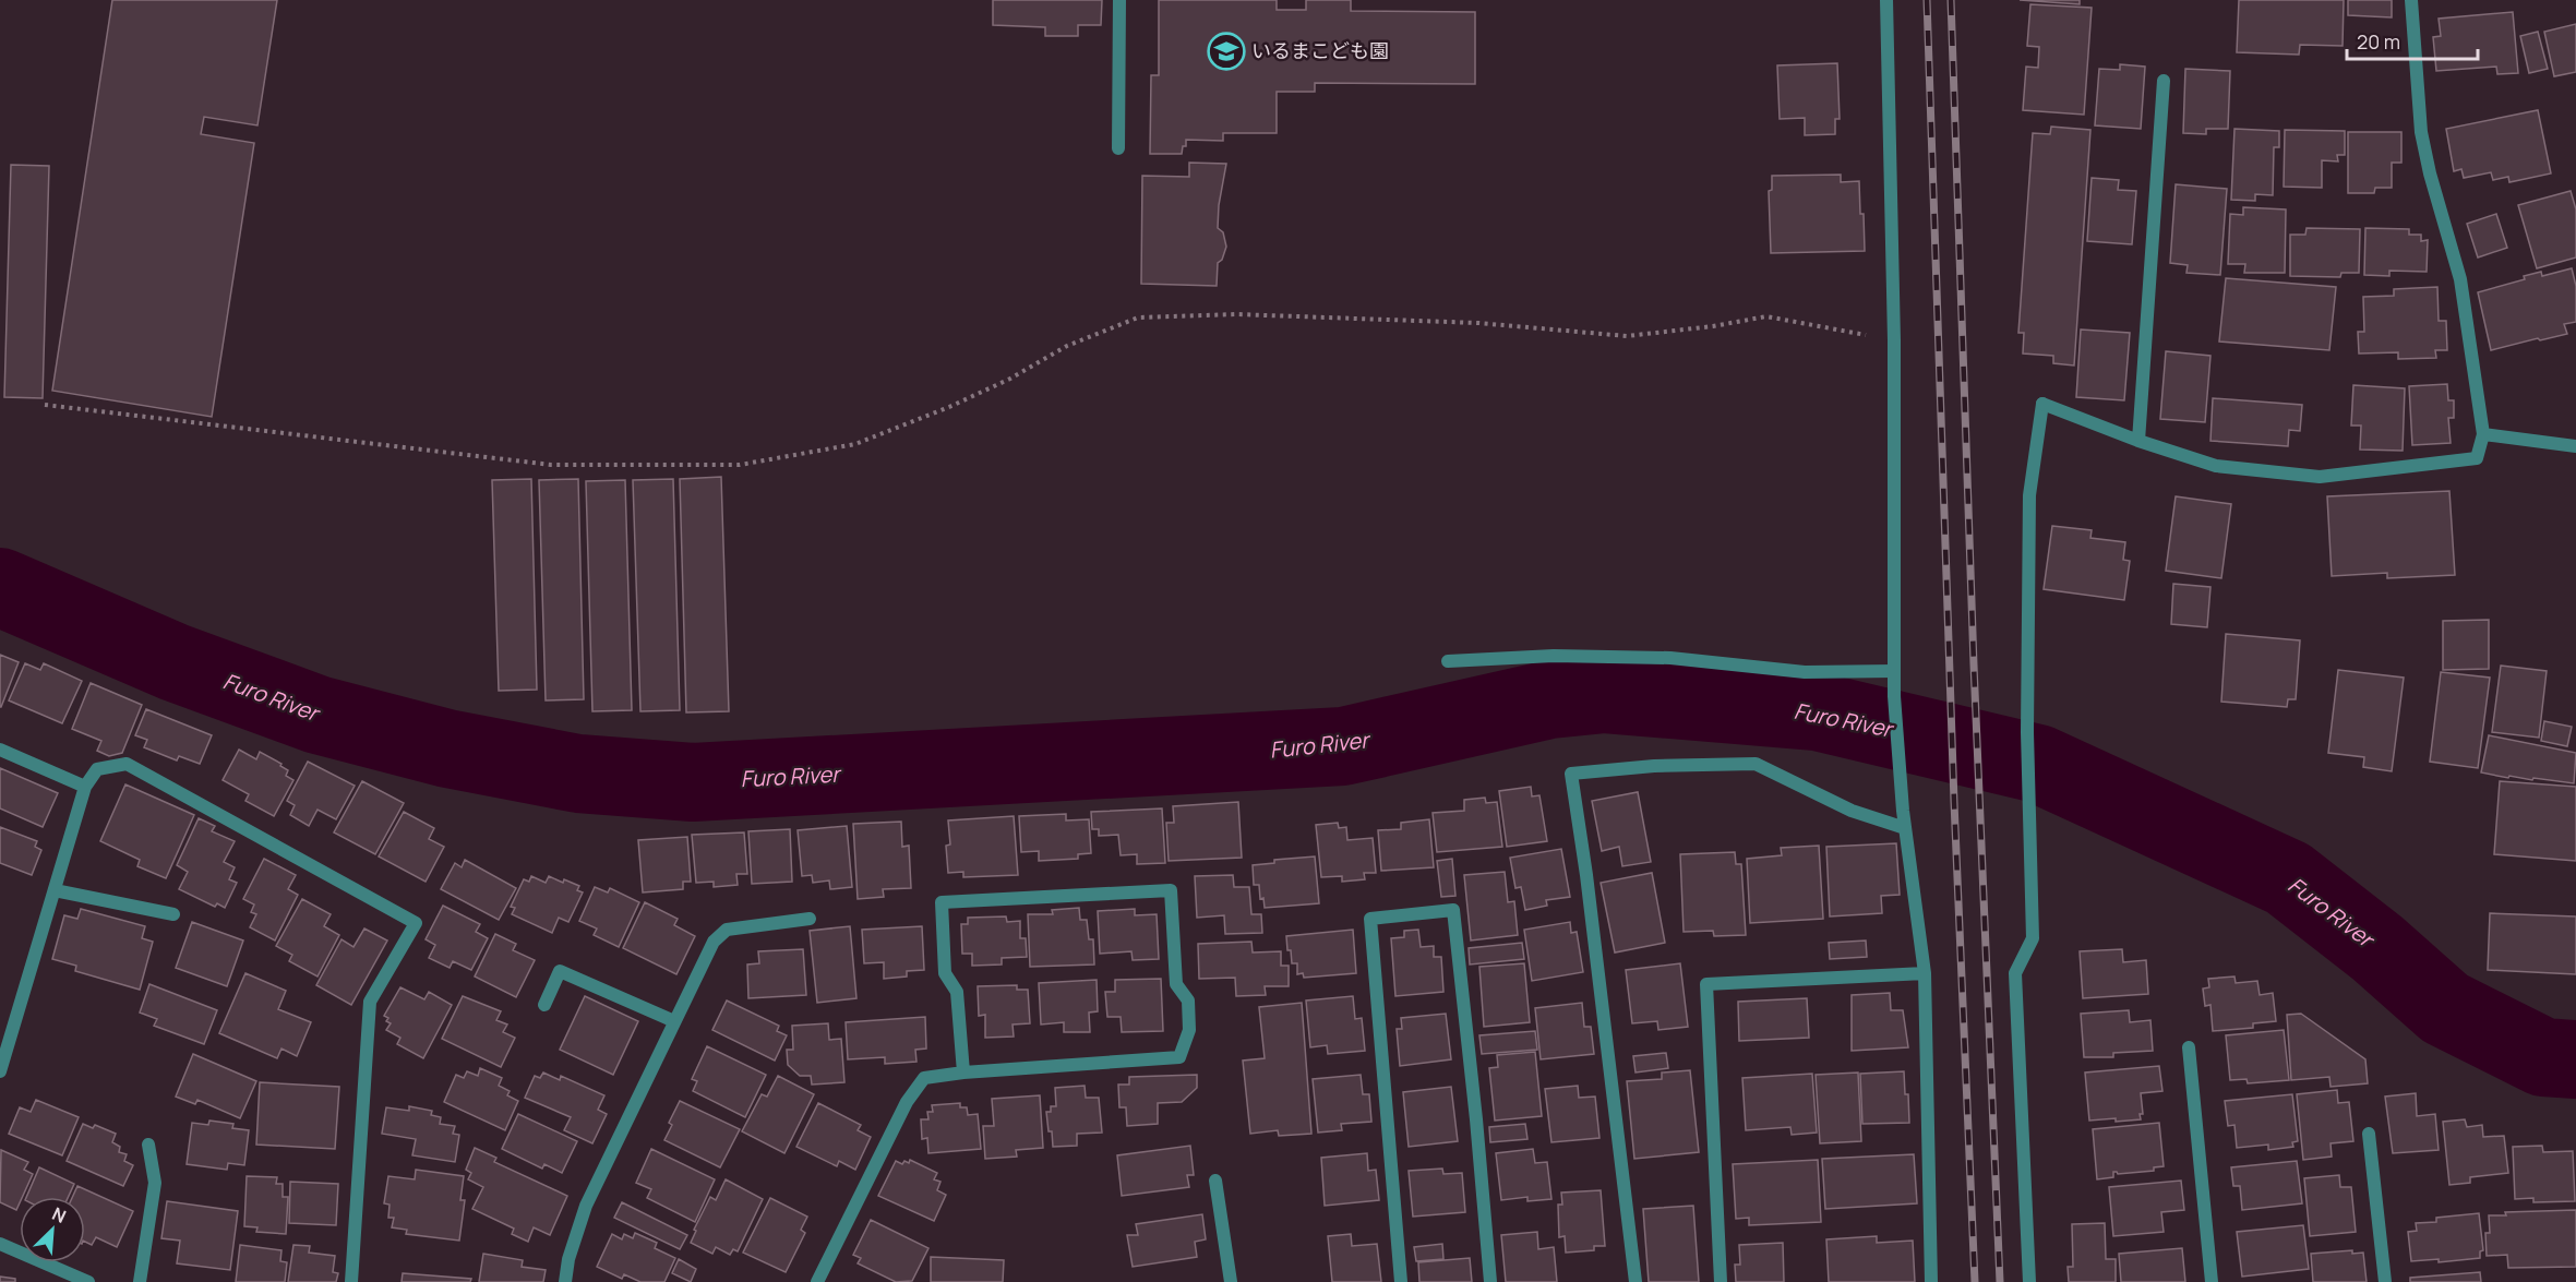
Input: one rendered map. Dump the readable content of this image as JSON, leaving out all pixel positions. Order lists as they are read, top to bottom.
{
  "water": ["Furo River"],
  "places": {
    "school or university": ["いるまこども園"]
  },
  "scale_bar": "20 m",
  "north": "top right"
}
